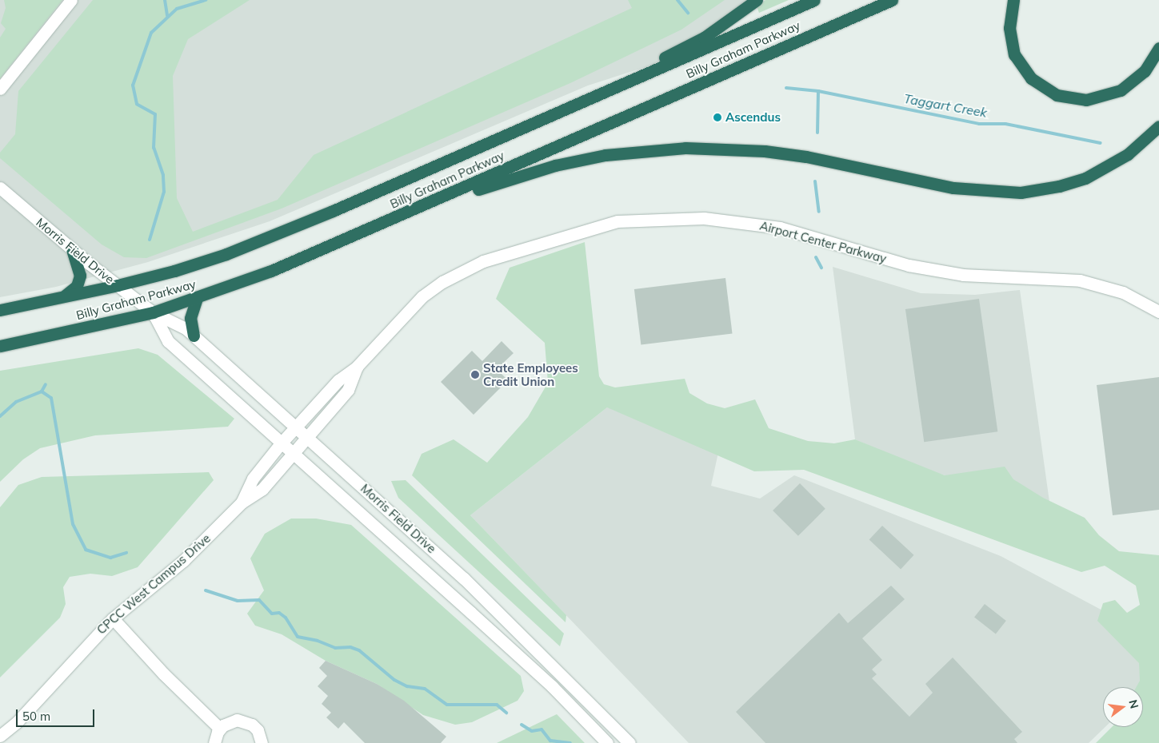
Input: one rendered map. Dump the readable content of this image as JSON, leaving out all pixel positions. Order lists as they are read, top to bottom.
{
  "streets": {
    "highway": ["Billy Graham Parkway"],
    "street": ["Airport Center Parkway", "Morris Field Drive", "CPCC West Campus Drive"]
  },
  "crossings": [
    ["Billy Graham Parkway", "Morris Field Drive"],
    ["Airport Center Parkway", "Morris Field Drive"],
    ["Airport Center Parkway", "CPCC West Campus Drive"],
    ["Morris Field Drive", "CPCC West Campus Drive"]
  ],
  "water": ["Taggart Creek"],
  "places": ["Ascendus", "State Employees Credit Union"],
  "scale_bar": "50 m",
  "north": "right"
}
